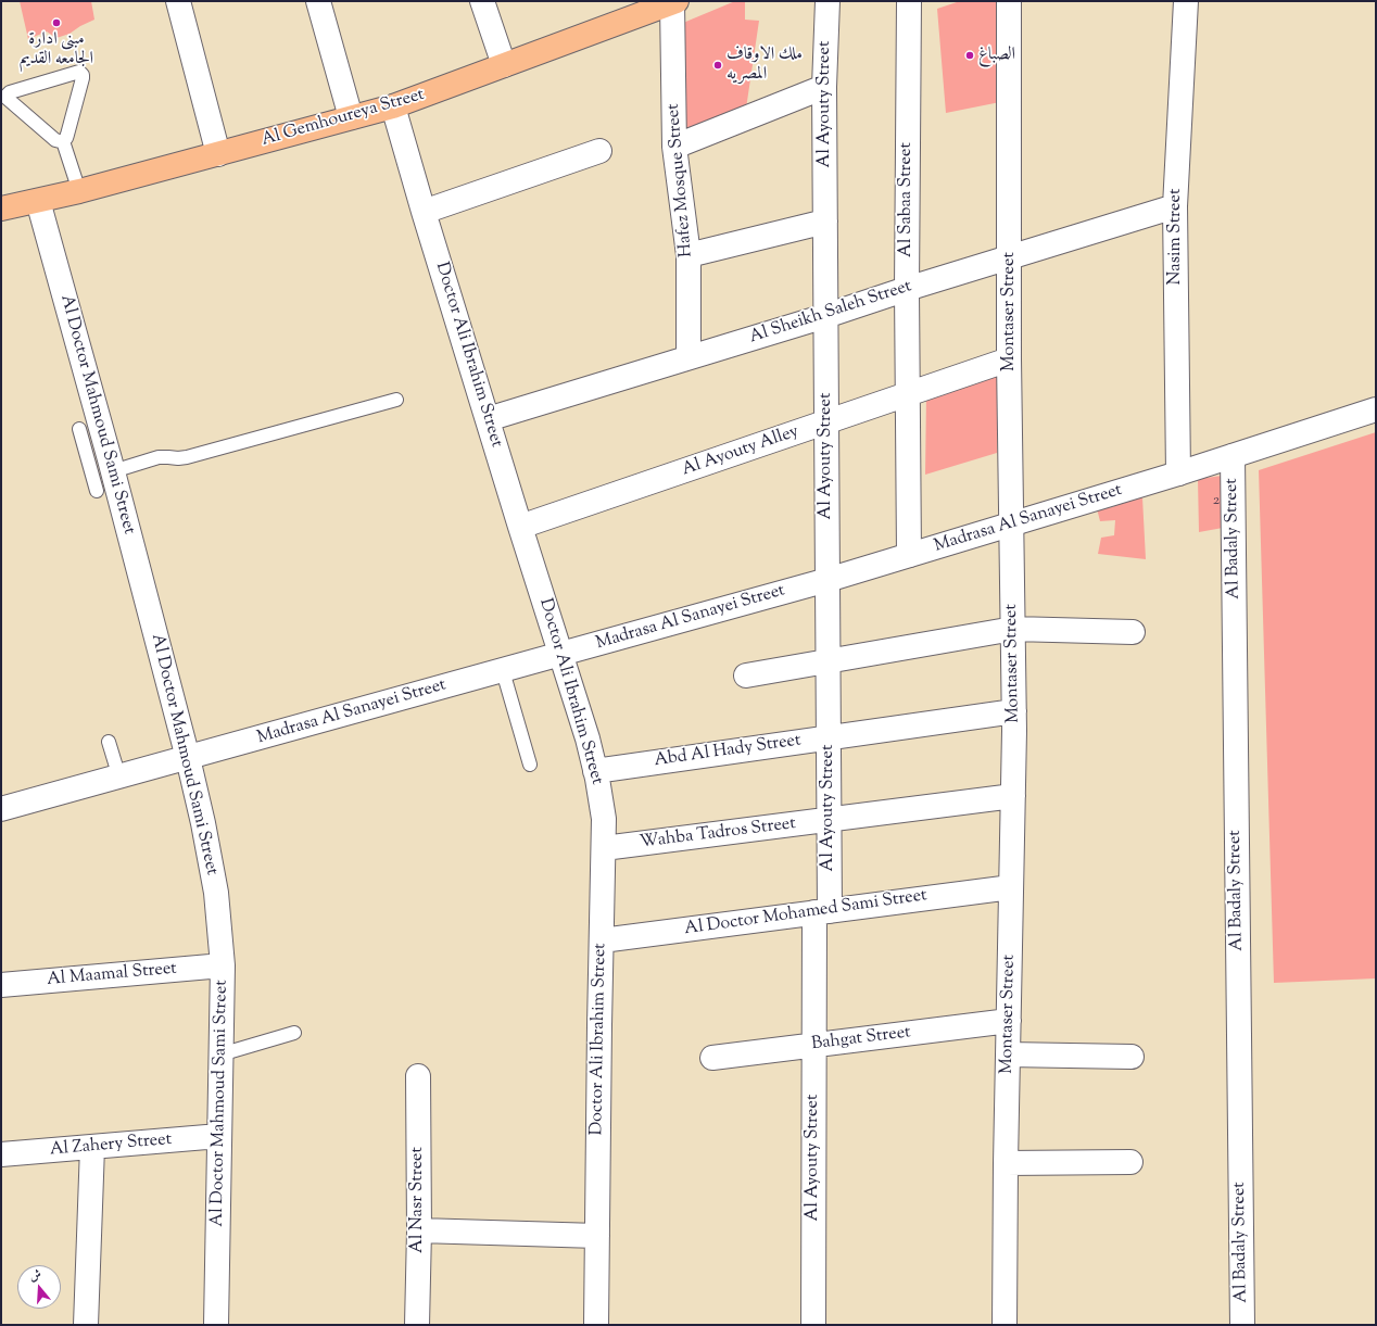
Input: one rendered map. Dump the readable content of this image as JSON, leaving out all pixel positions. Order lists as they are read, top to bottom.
{
  "streets": {
    "main road": ["Al Gemhoureya Street"],
    "street": [
      "Al Ayouty Street",
      "Hafez Mosque Street",
      "Al Sabaa Street",
      "Nasim Street",
      "Montaser Street",
      "Al Sheikh Saleh Street",
      "Doctor Ali Ibrahim Street",
      "Al Doctor Mahmoud Sami Street",
      "Al Ayouty Alley",
      "Madrasa Al Sanayei Street",
      "Al Badaly Street",
      "Abd Al Hady Street",
      "Wahba Tadros Street",
      "Al Doctor Mohamed Sami Street",
      "Al Maamal Street",
      "Bahgat Street",
      "Al Zahery Street",
      "Al Nasr Street"
    ]
  },
  "crossings": [
    ["Al Ayouty Street", "Al Sheikh Saleh Street"],
    ["Al Ayouty Street", "Al Ayouty Alley"],
    ["Al Ayouty Street", "Madrasa Al Sanayei Street"],
    ["Al Ayouty Street", "Abd Al Hady Street"],
    ["Al Ayouty Street", "Wahba Tadros Street"],
    ["Al Ayouty Street", "Al Doctor Mohamed Sami Street"],
    ["Al Ayouty Street", "Bahgat Street"],
    ["Al Gemhoureya Street", "Hafez Mosque Street"],
    ["Al Gemhoureya Street", "Doctor Ali Ibrahim Street"],
    ["Al Gemhoureya Street", "Al Doctor Mahmoud Sami Street"],
    ["Hafez Mosque Street", "Al Sheikh Saleh Street"],
    ["Al Sabaa Street", "Al Sheikh Saleh Street"],
    ["Al Sabaa Street", "Al Ayouty Alley"],
    ["Al Sabaa Street", "Madrasa Al Sanayei Street"],
    ["Nasim Street", "Al Sheikh Saleh Street"],
    ["Nasim Street", "Madrasa Al Sanayei Street"],
    ["Montaser Street", "Al Sheikh Saleh Street"],
    ["Montaser Street", "Al Ayouty Alley"],
    ["Montaser Street", "Madrasa Al Sanayei Street"],
    ["Montaser Street", "Abd Al Hady Street"],
    ["Montaser Street", "Wahba Tadros Street"],
    ["Montaser Street", "Al Doctor Mohamed Sami Street"],
    ["Montaser Street", "Bahgat Street"],
    ["Al Sheikh Saleh Street", "Doctor Ali Ibrahim Street"],
    ["Doctor Ali Ibrahim Street", "Al Ayouty Alley"],
    ["Doctor Ali Ibrahim Street", "Madrasa Al Sanayei Street"],
    ["Doctor Ali Ibrahim Street", "Abd Al Hady Street"],
    ["Doctor Ali Ibrahim Street", "Wahba Tadros Street"],
    ["Doctor Ali Ibrahim Street", "Al Doctor Mohamed Sami Street"],
    ["Al Doctor Mahmoud Sami Street", "Madrasa Al Sanayei Street"],
    ["Al Doctor Mahmoud Sami Street", "Al Maamal Street"],
    ["Al Doctor Mahmoud Sami Street", "Al Zahery Street"],
    ["Madrasa Al Sanayei Street", "Al Badaly Street"]
  ],
  "places": ["مبنى ادارة الجامعه القديم", "الصباغ", "ملك الاوقاف المصريه"],
  "house_numbers": ["2"],
  "north": "top"
}
